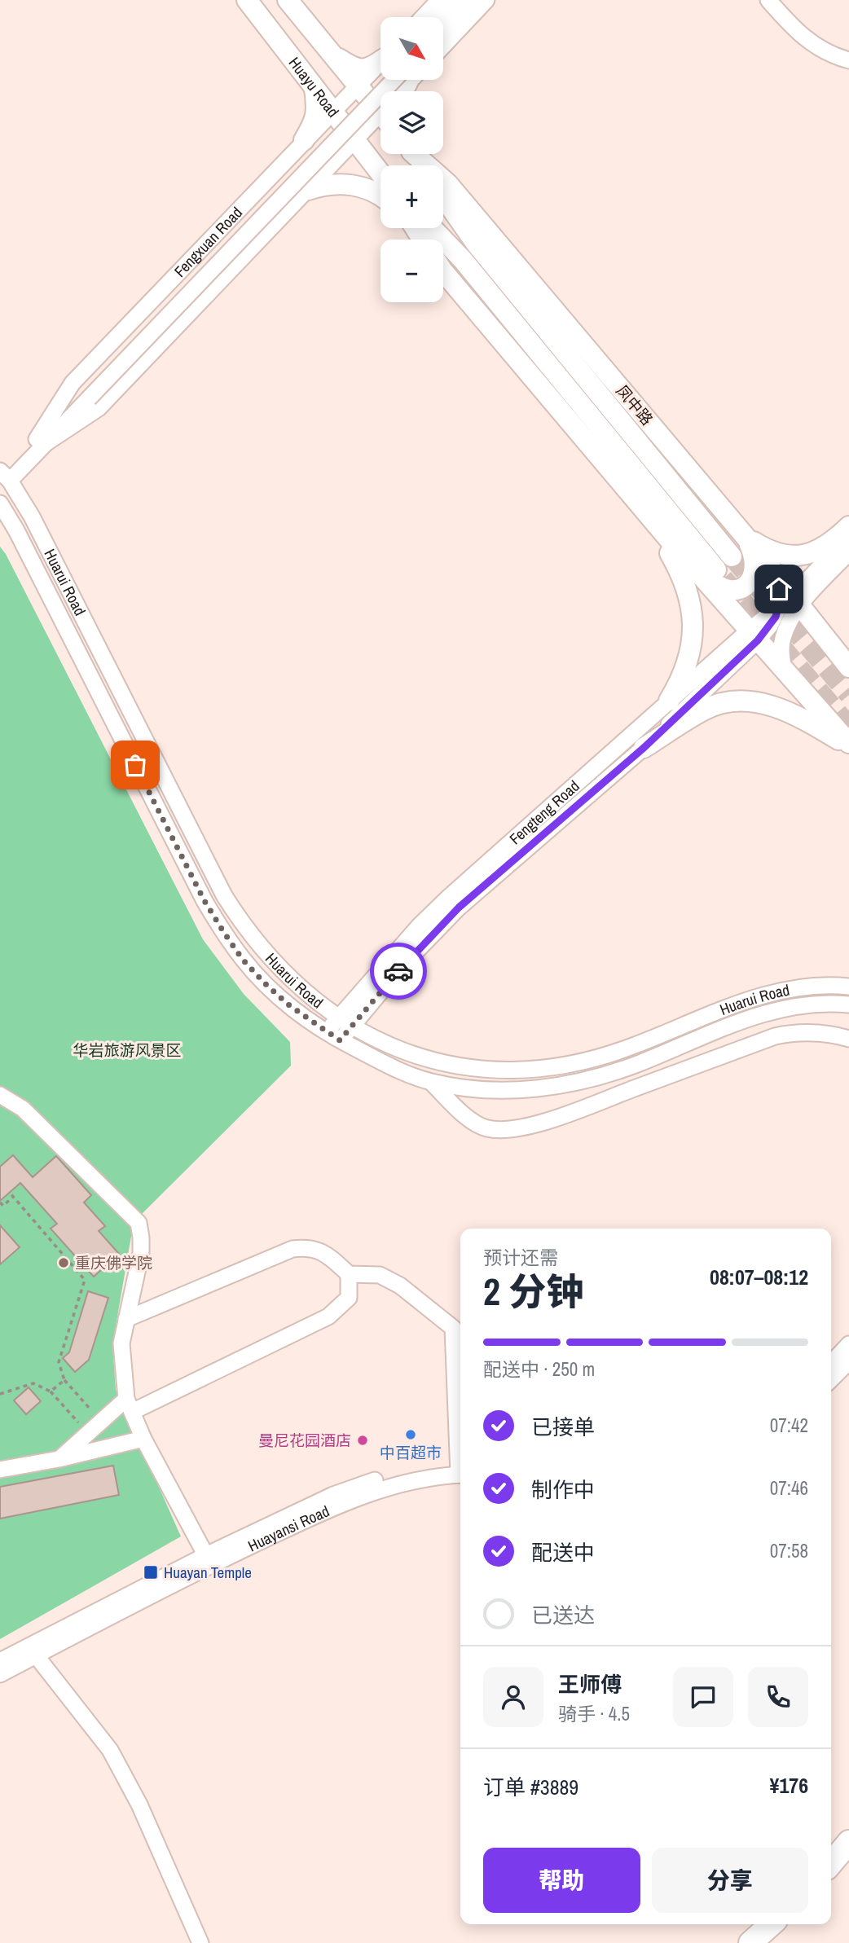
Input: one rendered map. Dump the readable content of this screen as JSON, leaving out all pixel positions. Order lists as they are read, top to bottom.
{
  "streets": {
    "main road": ["Huayu Road", "凤中路"],
    "street": [
      "Fengxuan Road",
      "Huarui Road",
      "Fengteng Road",
      "Huayansi Road"
    ]
  },
  "crossings": [
    ["Huayu Road", "Fengxuan Road"],
    ["Fengxuan Road", "Huarui Road"],
    ["凤中路", "Fengteng Road"],
    ["Huarui Road", "Fengteng Road"]
  ],
  "parks": ["华岩旅游风景区"],
  "places": {
    "other": ["重庆佛学院", "中百超市", "曼尼花园酒店"],
    "transit": ["Huayan Temple"]
  },
  "north": "bottom right",
  "page": {
    "map_buttons": ["+", "−"],
    "heading": ["2 分钟", "预计还需", "08:07–08:12"],
    "panel": [
      "王师傅",
      "骑手 · 4.5",
      "订单 #3889",
      "¥176"
    ],
    "bar": "配送中 · 250 m",
    "list": [
      ["已接单", "07:42"],
      ["制作中", "07:46"],
      ["配送中", "07:58"],
      "已送达"
    ],
    "buttons": ["帮助", "分享"]
  }
}
